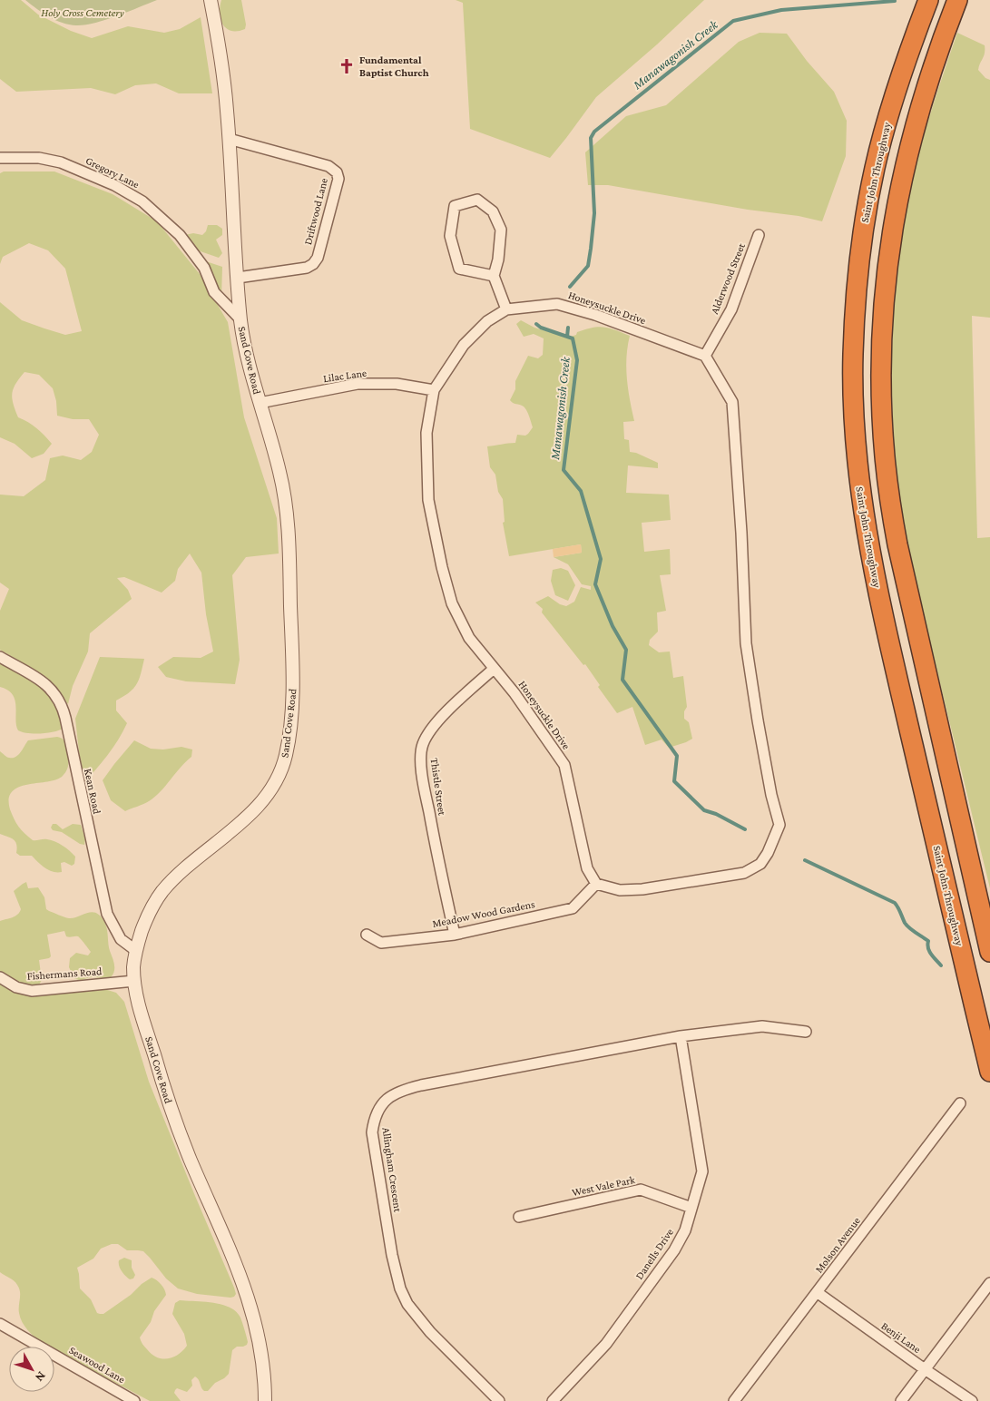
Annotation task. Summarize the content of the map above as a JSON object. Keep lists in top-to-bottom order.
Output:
{
  "streets": {
    "highway": ["Saint John Throughway"],
    "street": [
      "Gregory Lane",
      "Driftwood Lane",
      "Alderwood Street",
      "Honeysuckle Drive",
      "Sand Cove Road",
      "Lilac Lane",
      "Thistle Street",
      "Kean Road",
      "Meadow Wood Gardens",
      "Fishermans Road",
      "Allingham Crescent",
      "West Vale Park",
      "Molson Avenue",
      "Danells Drive",
      "Benji Lane",
      "Seawood Lane"
    ]
  },
  "crossings": [
    ["Gregory Lane", "Sand Cove Road"],
    ["Driftwood Lane", "Sand Cove Road"],
    ["Alderwood Street", "Honeysuckle Drive"],
    ["Honeysuckle Drive", "Lilac Lane"],
    ["Honeysuckle Drive", "Thistle Street"],
    ["Honeysuckle Drive", "Meadow Wood Gardens"],
    ["Sand Cove Road", "Lilac Lane"],
    ["Sand Cove Road", "Kean Road"],
    ["Sand Cove Road", "Fishermans Road"],
    ["Thistle Street", "Meadow Wood Gardens"],
    ["Allingham Crescent", "Danells Drive"],
    ["West Vale Park", "Danells Drive"],
    ["Molson Avenue", "Benji Lane"]
  ],
  "water": ["Manawagonish Creek"],
  "parks": ["Holy Cross Cemetery"],
  "places": {
    "church": ["Fundamental Baptist Church"]
  },
  "north": "bottom right"
}
